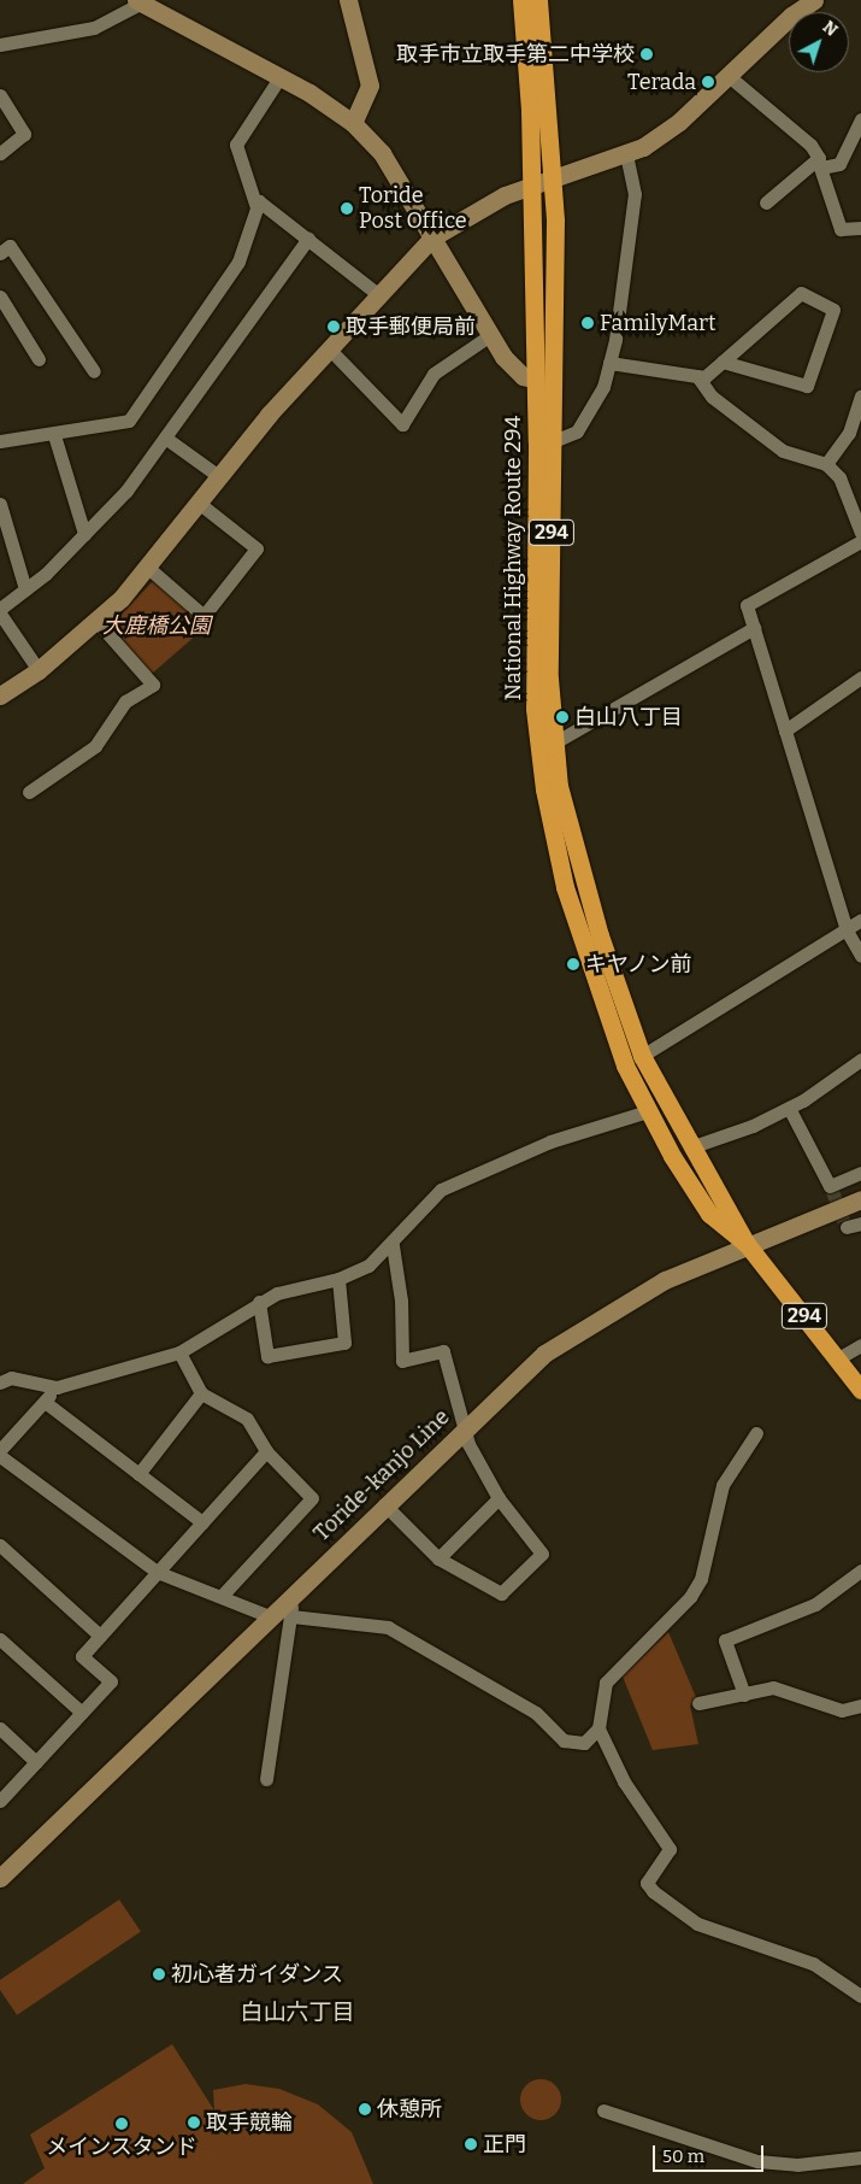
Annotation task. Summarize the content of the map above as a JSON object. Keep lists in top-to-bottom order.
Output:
{
  "streets": {
    "highway": ["294", "National Highway Route 294"],
    "street": ["Toride-kanjo Line"]
  },
  "crossings": [
    ["National Highway Route 294", "Toride-kanjo Line"]
  ],
  "districts": ["白山六丁目"],
  "parks": ["大鹿橋公園"],
  "places": [
    "取手市立取手第二中学校",
    "Terada",
    "Toride Post Office",
    "FamilyMart",
    "取手郵便局前",
    "白山八丁目",
    "キヤノン前",
    "初心者ガイダンス",
    "休憩所",
    "取手競輪",
    "メインスタンド",
    "正門"
  ],
  "scale_bar": "50 m",
  "north": "top right"
}
